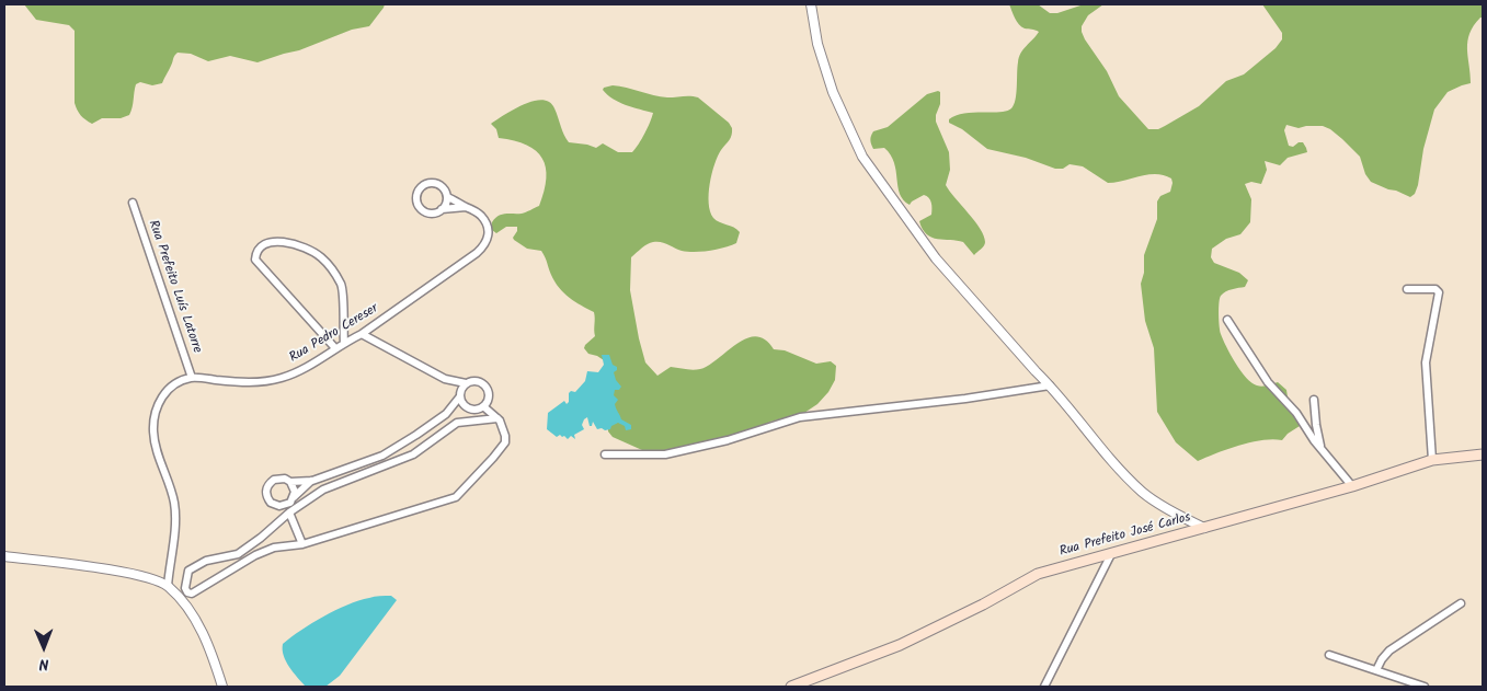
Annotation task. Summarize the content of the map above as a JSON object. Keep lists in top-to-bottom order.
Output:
{
  "streets": {
    "main road": ["Rua Prefeito José Carlos"],
    "street": ["Rua Prefeito Luís Latorre", "Rua Pedro Cereser"]
  },
  "crossings": [
    ["Rua Prefeito Luís Latorre", "Rua Pedro Cereser"]
  ],
  "north": "bottom"
}
